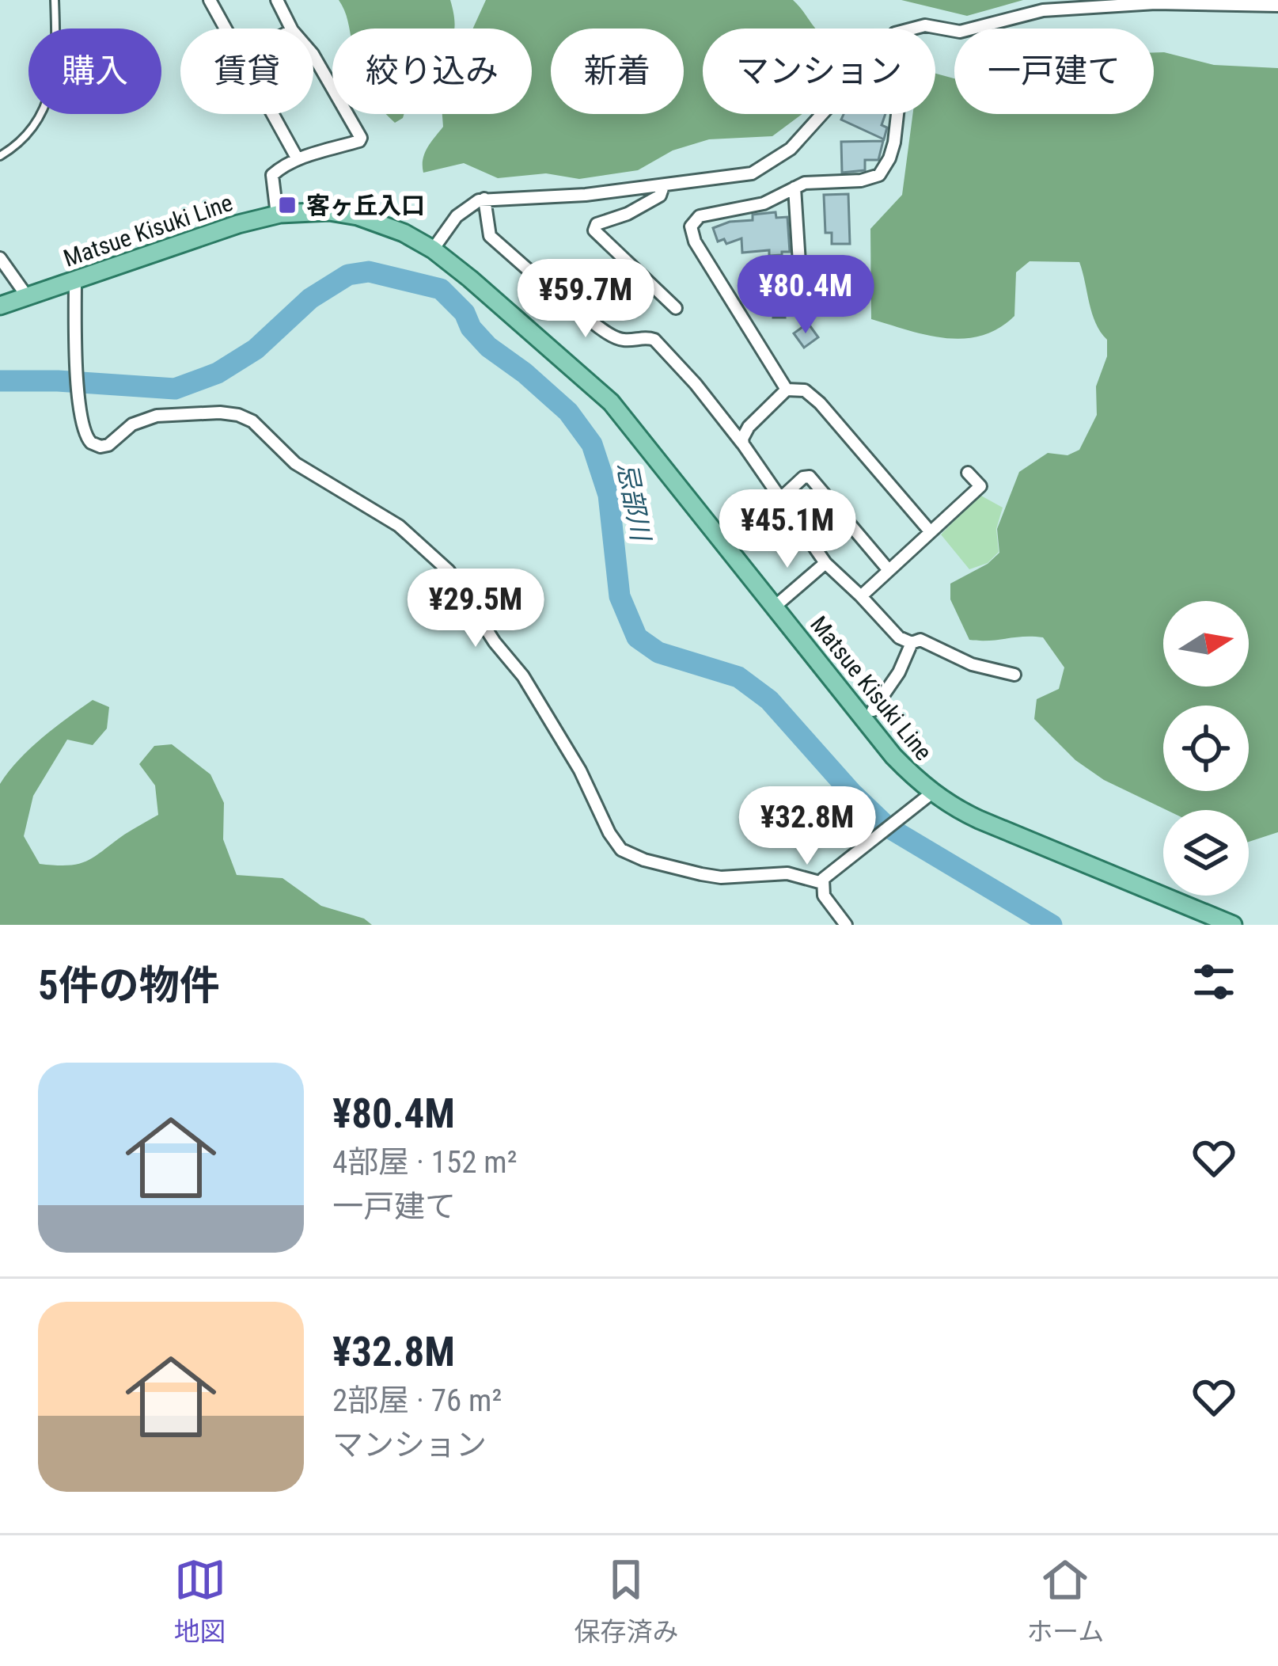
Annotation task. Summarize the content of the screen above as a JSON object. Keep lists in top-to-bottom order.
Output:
{
  "streets": {
    "main road": ["Matsue Kisuki Line"]
  },
  "water": ["忌部川"],
  "places": {
    "transit": ["客ヶ丘入口"]
  },
  "north": "right",
  "page": {
    "chip": [
      "購入",
      "賃貸",
      "絞り込み",
      "新着",
      "マンション",
      "一戸建て"
    ],
    "price": [
      "¥80.4M",
      "¥59.7M",
      "¥45.1M",
      "¥29.5M",
      "¥32.8M"
    ],
    "heading": "5件の物件",
    "list": [
      {
        "name": "¥80.4M",
        "note": "4部屋 · 152 m² · 一戸建て"
      },
      {
        "name": "¥32.8M",
        "note": "2部屋 · 76 m² · マンション"
      }
    ],
    "tabs": ["地図", "保存済み", "ホーム"]
  }
}
